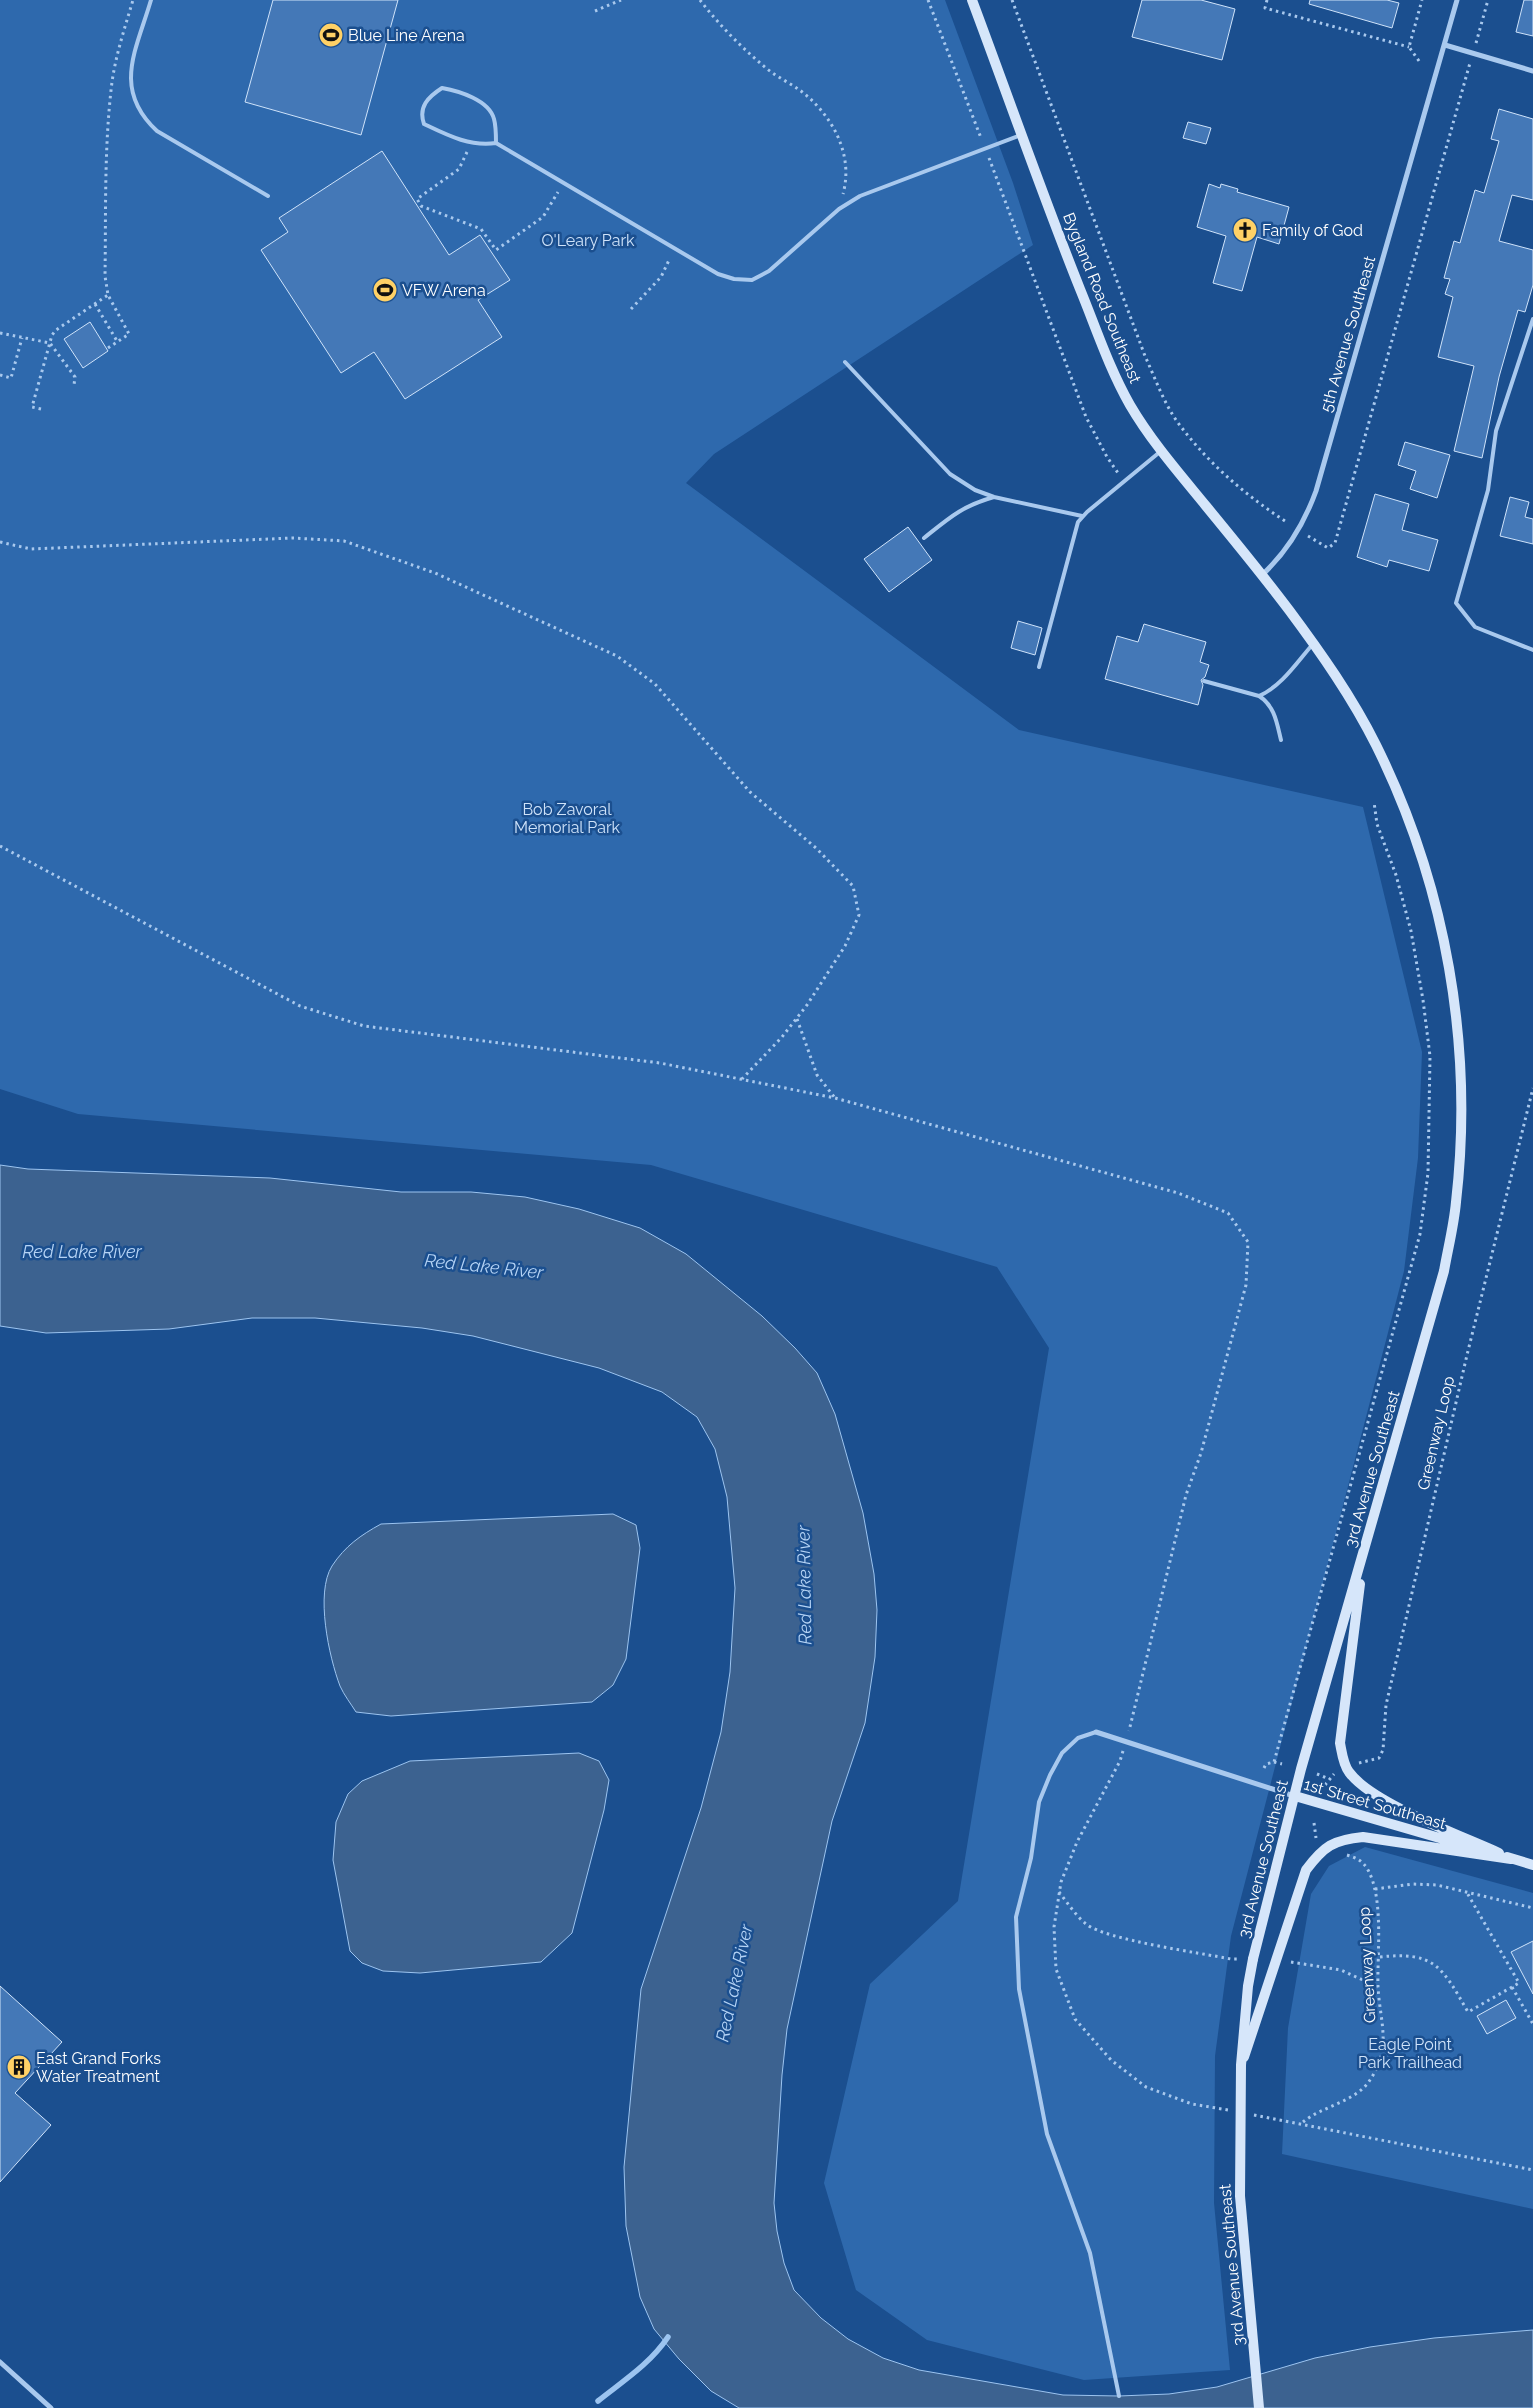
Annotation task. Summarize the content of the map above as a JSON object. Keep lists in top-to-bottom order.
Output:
{
  "streets": {
    "street": [
      "Bygland Road Southeast",
      "5th Avenue Southeast",
      "3rd Avenue Southeast",
      "1st Street Southeast"
    ],
    "path": ["Greenway Loop"]
  },
  "crossings": [
    ["Bygland Road Southeast", "5th Avenue Southeast"],
    ["Bygland Road Southeast", "3rd Avenue Southeast"],
    ["5th Avenue Southeast", "3rd Avenue Southeast"],
    ["3rd Avenue Southeast", "1st Street Southeast"]
  ],
  "water": ["Red Lake River"],
  "parks": ["O'Leary Park", "Bob Zavoral Memorial Park", "Eagle Point Park Trailhead"],
  "places": {
    "sports": ["Blue Line Arena", "VFW Arena"],
    "church": ["Family of God"],
    "building": ["East Grand Forks Water Treatment"]
  }
}
